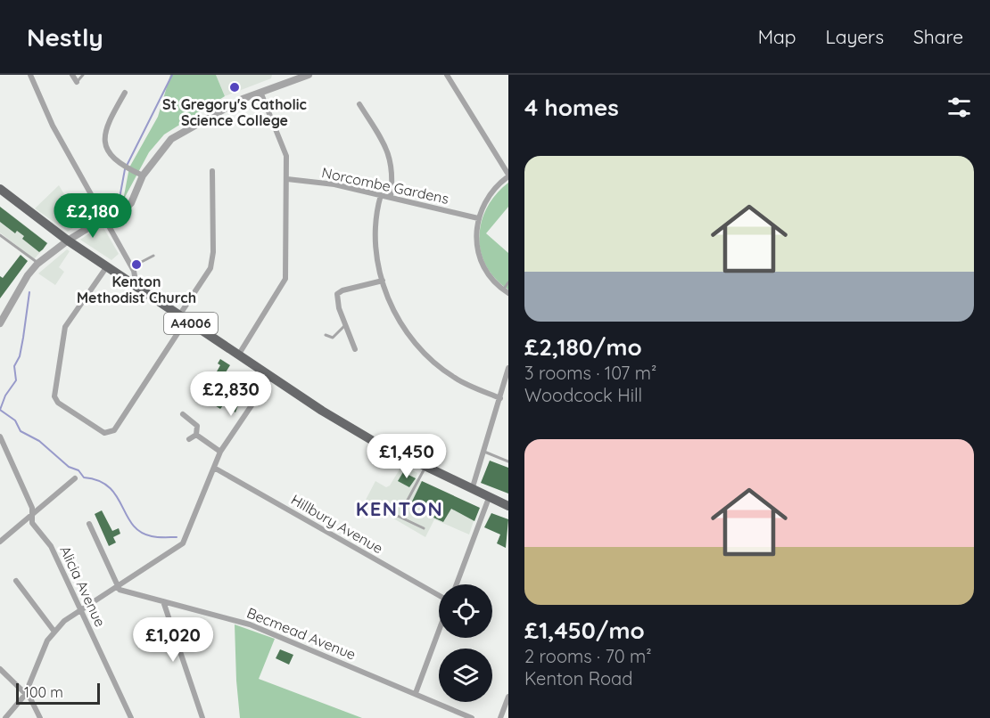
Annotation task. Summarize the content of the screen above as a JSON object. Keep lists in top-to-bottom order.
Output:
{
  "streets": {
    "main road": ["A4006"],
    "street": [
      "Norcombe Gardens",
      "Hillbury Avenue",
      "Alicia Avenue",
      "Becmead Avenue"
    ]
  },
  "districts": ["KENTON"],
  "places": ["St Gregory's Catholic Science College", "Kenton Methodist Church"],
  "scale_bar": "100 m",
  "page": {
    "header": "Nestly",
    "nav": ["Map", "Layers", "Share"],
    "heading": "4 homes",
    "list": [
      {
        "name": "£2,180/mo",
        "note": "3 rooms · 107 m² · Woodcock Hill"
      },
      {
        "name": "£1,450/mo",
        "note": "2 rooms · 70 m² · Kenton Road"
      }
    ],
    "price": [
      "£2,180",
      "£2,830",
      "£1,450",
      "£1,020"
    ],
    "scale": "100 m"
  }
}
